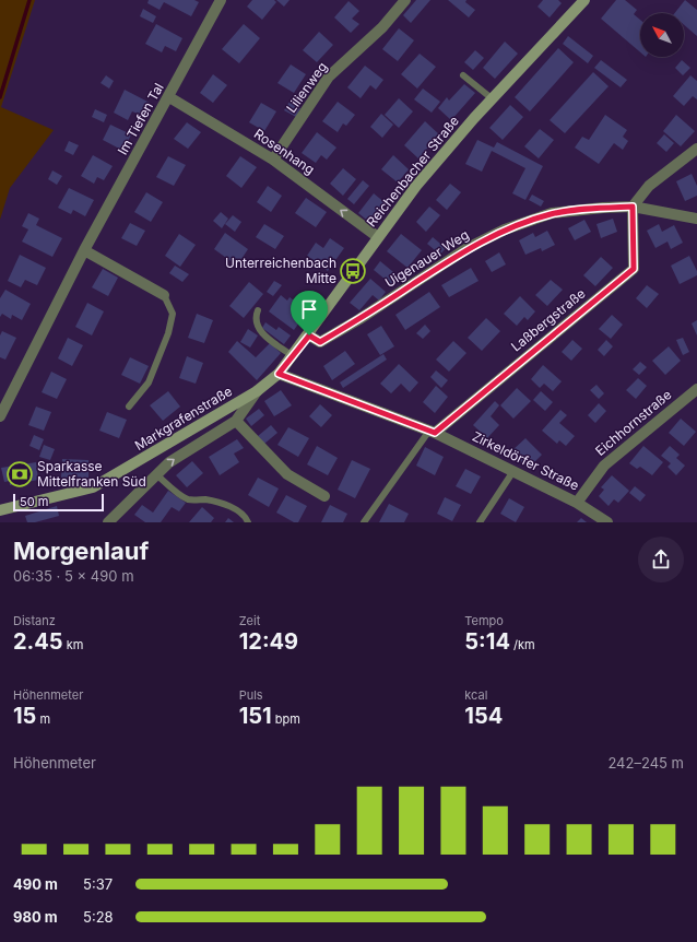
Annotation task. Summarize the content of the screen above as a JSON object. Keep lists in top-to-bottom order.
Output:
{
  "streets": {
    "main road": ["Reichenbacher Straße", "Markgrafenstraße"],
    "street": [
      "Lilienweg",
      "Im Tiefen Tal",
      "Rosenhang",
      "Uigenauer Weg",
      "Laßbergstraße",
      "Eichhornstraße",
      "Zirkeldörfer Straße"
    ]
  },
  "crossings": [
    ["Lilienweg", "Rosenhang"],
    ["Im Tiefen Tal", "Rosenhang"],
    ["Rosenhang", "Reichenbacher Straße"],
    ["Reichenbacher Straße", "Uigenauer Weg"],
    ["Reichenbacher Straße", "Markgrafenstraße"],
    ["Reichenbacher Straße", "Zirkeldörfer Straße"],
    ["Uigenauer Weg", "Laßbergstraße"],
    ["Laßbergstraße", "Zirkeldörfer Straße"],
    ["Markgrafenstraße", "Zirkeldörfer Straße"],
    ["Eichhornstraße", "Zirkeldörfer Straße"]
  ],
  "one_way": ["Rosenhang"],
  "places": {
    "bus stop": ["Unterreichenbach Mitte"],
    "bank": ["Sparkasse Mittelfranken Süd"]
  },
  "scale_bar": "50 m",
  "north": "top left",
  "page": {
    "scale": "50 m",
    "heading": ["Morgenlauf", "06:35 · 5 × 490 m"],
    "stats": [
      ["Distanz", "2.45 km"],
      ["Zeit", "12:49"],
      ["Tempo", "5:14 /km"],
      ["Höhenmeter", "15 m"],
      ["Puls", "151 bpm"],
      ["kcal", "154"]
    ],
    "chart": ["Höhenmeter", "242–245 m"],
    "list": [
      {
        "name": "490 m",
        "note": "5:37"
      },
      {
        "name": "980 m",
        "note": "5:28"
      }
    ]
  }
}
